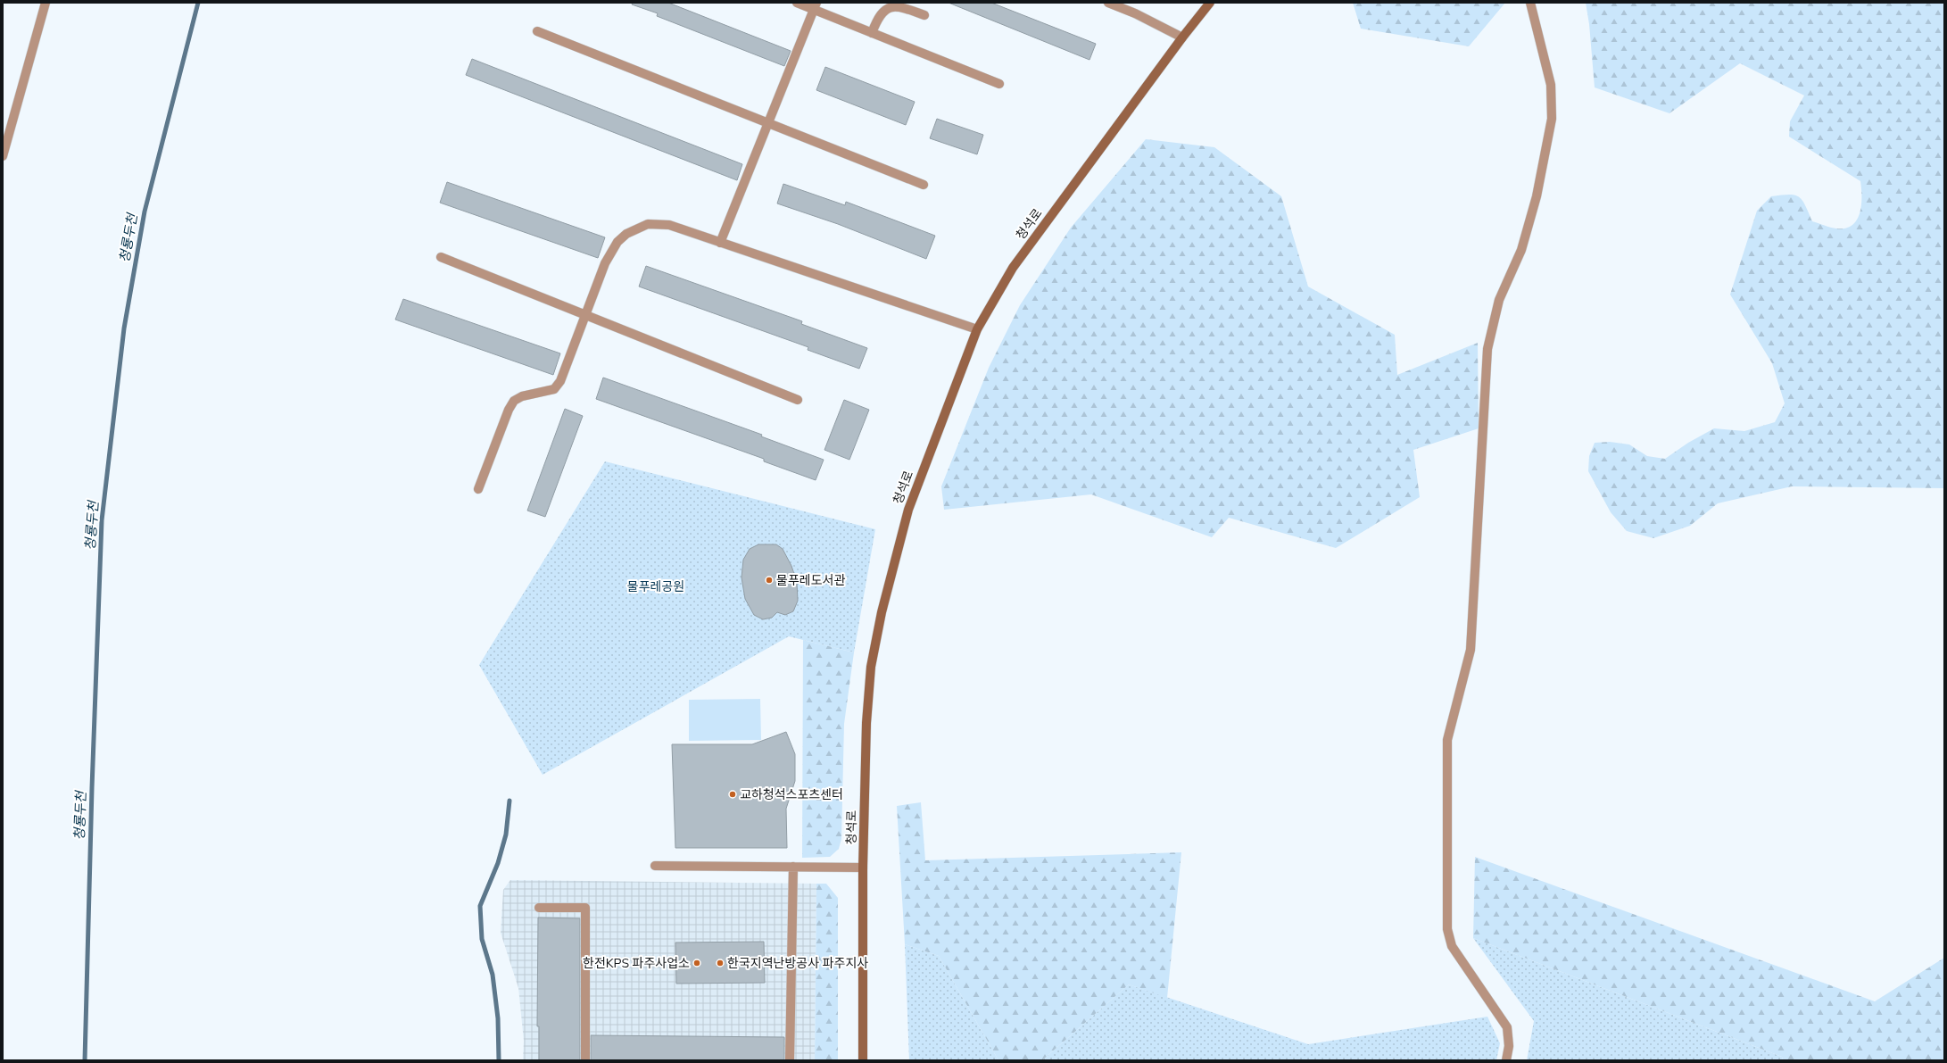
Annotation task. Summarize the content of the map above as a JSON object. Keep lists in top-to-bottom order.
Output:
{
  "streets": {
    "main road": ["청석로"]
  },
  "water": ["청룡두천"],
  "parks": ["물푸레공원"],
  "places": [
    "물푸레도서관",
    "교하청석스포츠센터",
    "한전KPS 파주사업소",
    "한국지역난방공사 파주지사"
  ]
}
